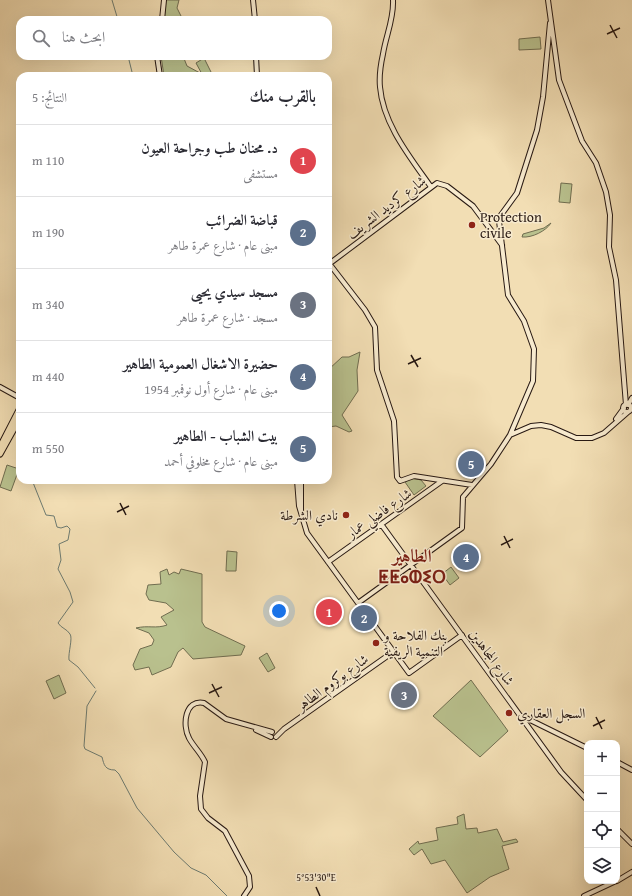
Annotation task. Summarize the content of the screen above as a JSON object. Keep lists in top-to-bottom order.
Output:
{
  "streets": {
    "main road": [
      "شارع كرديد الشريف",
      "شارع فاضلي عمار",
      "شارع المجاهدين",
      "شارع بوكروم الطاهر"
    ]
  },
  "crossings": [
    ["شارع فاضلي عمار", "شارع المجاهدين"]
  ],
  "districts": ["الطاهير ⵟⵟⴰⵀⵉⵔ"],
  "places": [
    "Protection civile",
    "نادي الشرطة",
    "بنك الفلاحة و التنمية الريفية",
    "السجل العقاري"
  ],
  "page": {
    "search": "ابحث هنا",
    "heading": ["بالقرب منك", "النتائج: 5"],
    "list": [
      {
        "mark": "1",
        "name": "د. محنان طب وجراحة العيون",
        "note": "مستشفى",
        "value": "110 m"
      },
      {
        "mark": "2",
        "name": "قباضة الضرائب",
        "note": "مبنى عام · شارع عمرة طاهر",
        "value": "190 m"
      },
      {
        "mark": "3",
        "name": "مسجد سيدي يحيى",
        "note": "مسجد · شارع عمرة طاهر",
        "value": "340 m"
      },
      {
        "mark": "4",
        "name": "حضيرة الاشغال العمومية الطاهير",
        "note": "مبنى عام · شارع أول نوفمبر 1954",
        "value": "440 m"
      },
      {
        "mark": "5",
        "name": "بيت الشباب - الطاهير",
        "note": "مبنى عام · شارع مخلوفي أحمد",
        "value": "550 m"
      }
    ],
    "pins": [
      "5",
      "4",
      "1",
      "2",
      "3"
    ],
    "map_buttons": ["+", "−"]
  },
  "coordinates": ["5°53'30\"E"]
}
